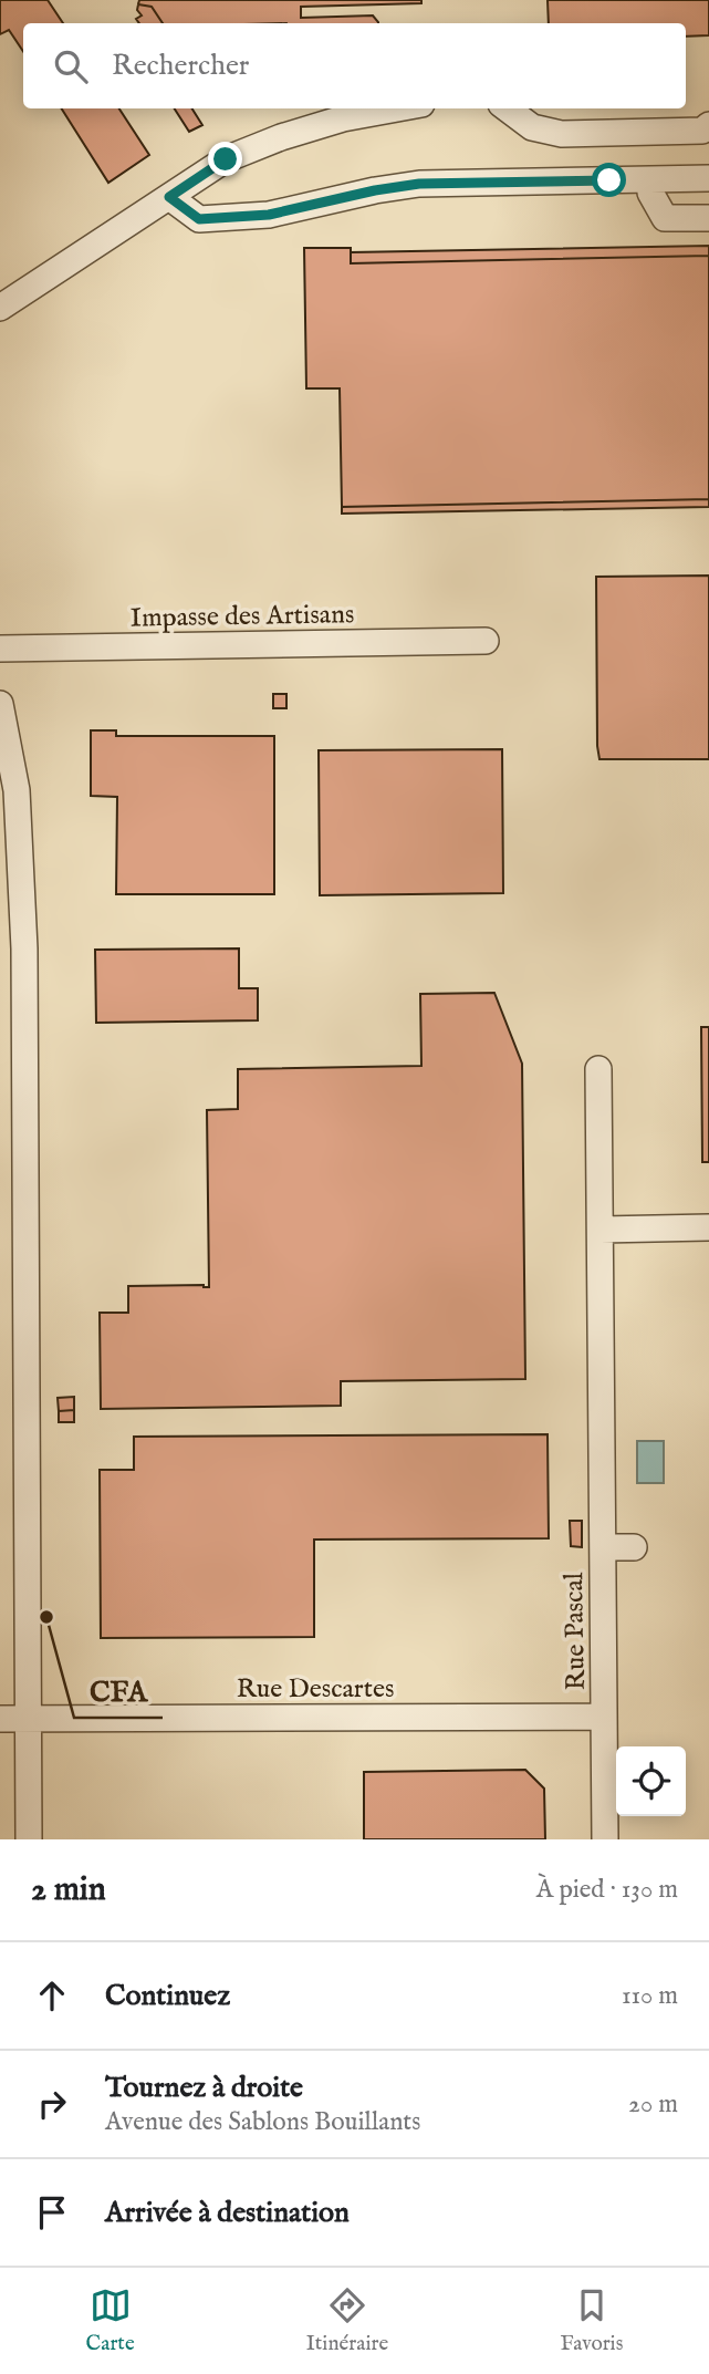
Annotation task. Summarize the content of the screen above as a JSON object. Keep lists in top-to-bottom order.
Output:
{
  "streets": {
    "street": ["Impasse des Artisans", "Rue Pascal", "Rue Descartes"]
  },
  "crossings": [
    ["Rue Pascal", "Rue Descartes"]
  ],
  "places": ["CFA"],
  "page": {
    "search": "Rechercher",
    "heading": ["2 min", "À pied · 130 m"],
    "list": [
      ["Continuez", "110 m"],
      ["Tournez à droite", "Avenue des Sablons Bouillants", "20 m"],
      "Arrivée à destination"
    ],
    "nav": ["Carte", "Itinéraire", "Favoris"]
  }
}
